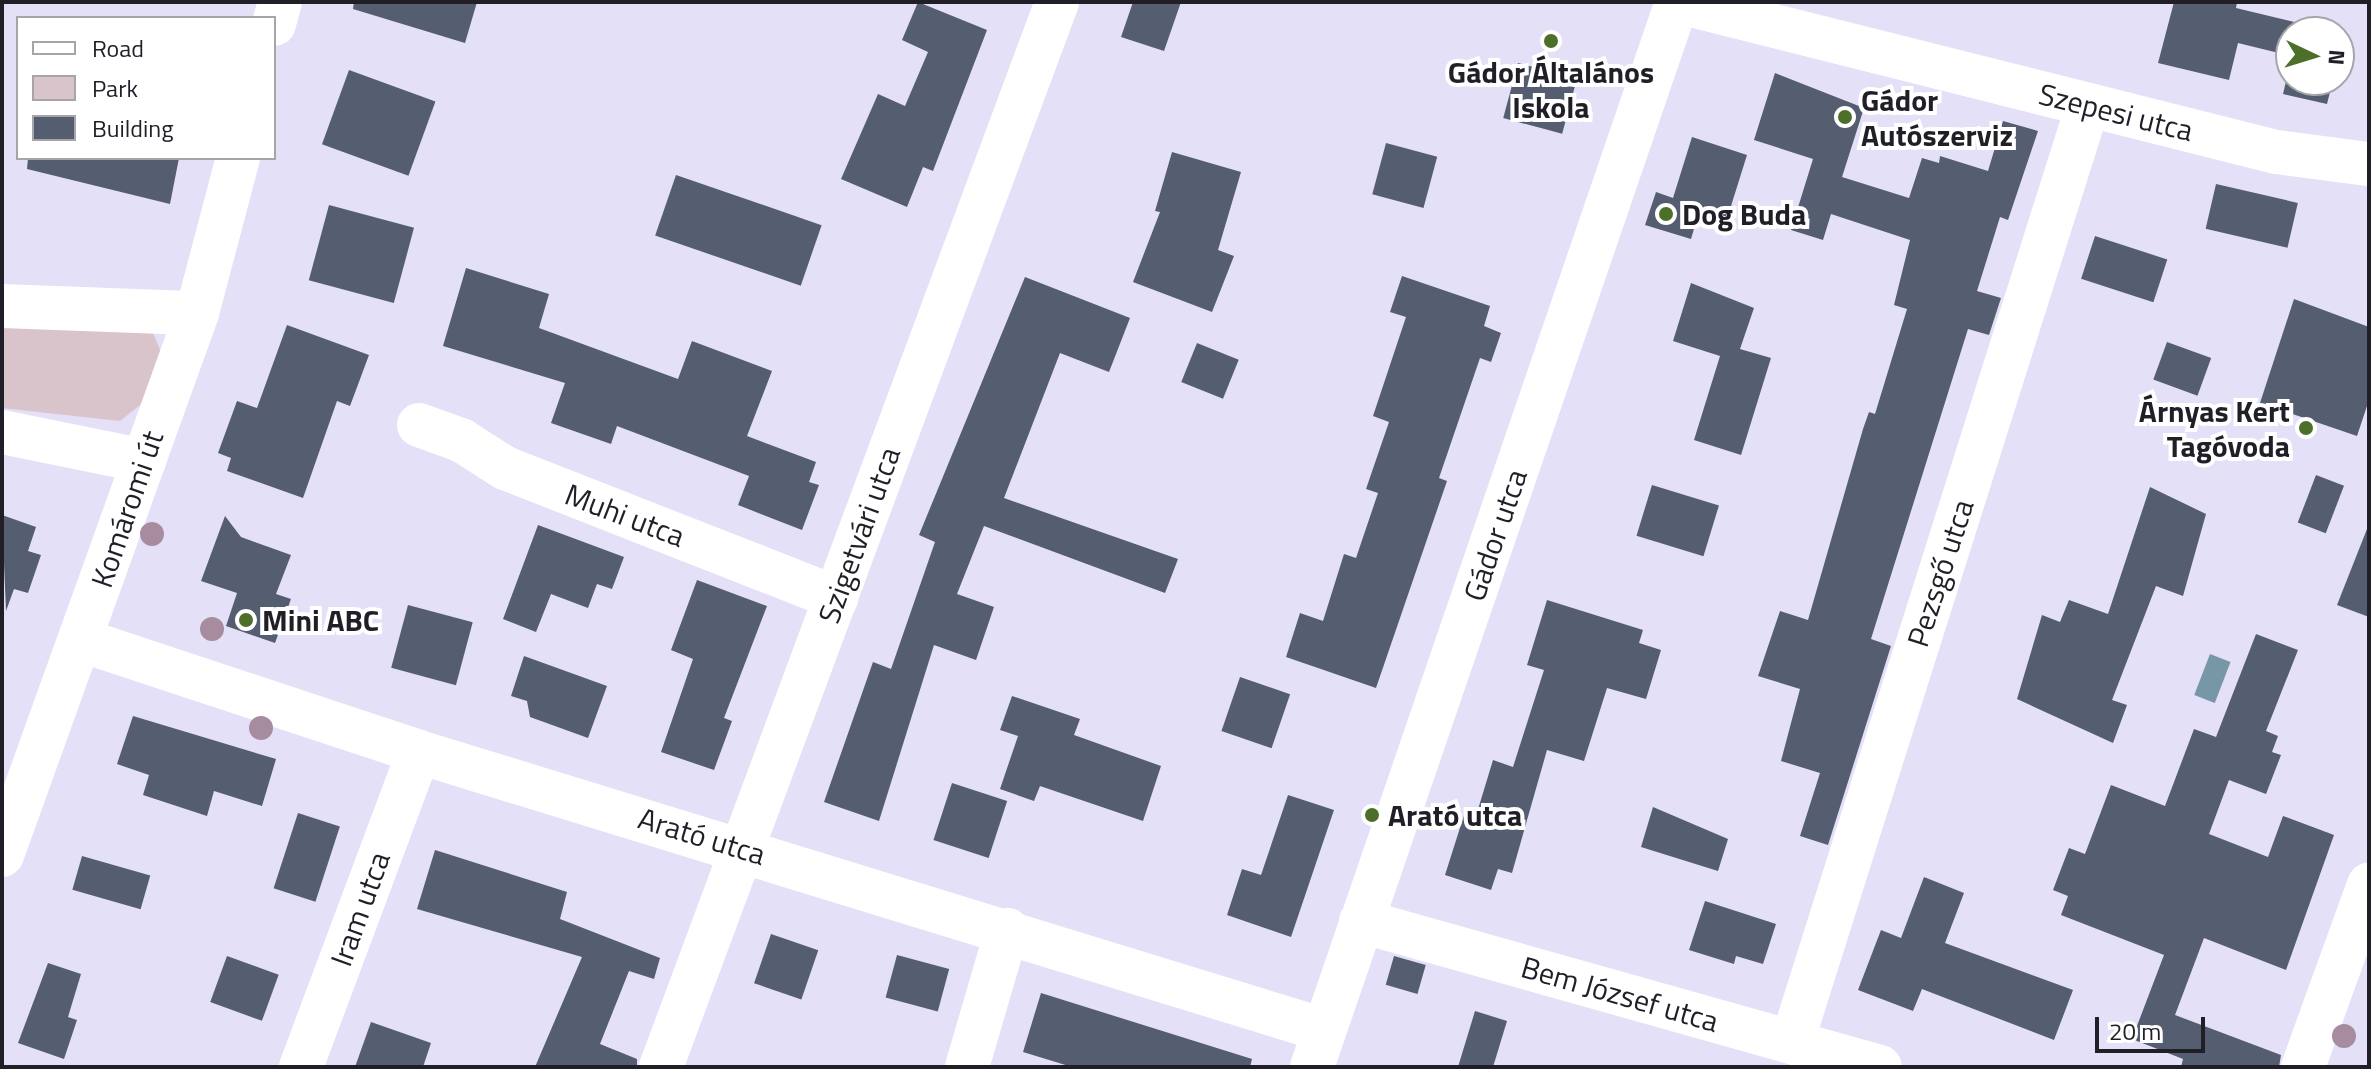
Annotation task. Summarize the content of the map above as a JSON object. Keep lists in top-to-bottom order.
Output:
{
  "streets": {
    "street": [
      "Szepesi utca",
      "Komáromi út",
      "Muhi utca",
      "Szigetvári utca",
      "Gádor utca",
      "Pezsgő utca",
      "Arató utca",
      "Iram utca",
      "Bem József utca"
    ]
  },
  "crossings": [
    ["Szepesi utca", "Gádor utca"],
    ["Szepesi utca", "Pezsgő utca"],
    ["Komáromi út", "Arató utca"],
    ["Muhi utca", "Szigetvári utca"],
    ["Szigetvári utca", "Arató utca"],
    ["Gádor utca", "Arató utca"],
    ["Gádor utca", "Bem József utca"],
    ["Pezsgő utca", "Bem József utca"],
    ["Arató utca", "Iram utca"]
  ],
  "places": [
    "Gádor Általános Iskola",
    "Gádor Autószerviz",
    "Dog Buda",
    "Árnyas Kert Tagóvoda",
    "Mini ABC",
    "Arató utca"
  ],
  "legend": ["Road", "Park", "Building"],
  "scale_bar": "20 m",
  "north": "right"
}
